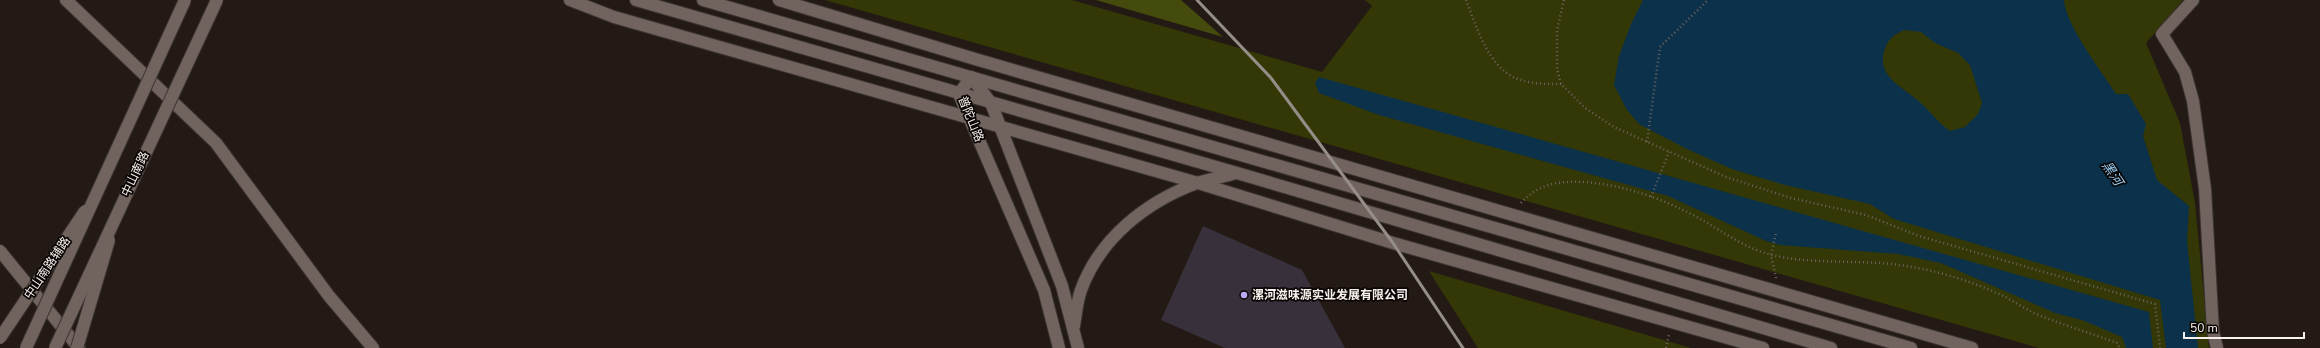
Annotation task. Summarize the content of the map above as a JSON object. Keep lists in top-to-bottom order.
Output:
{
  "streets": {
    "main road": ["普陀山路", "中山南路", "中山南路辅路"]
  },
  "water": ["黑河"],
  "places": ["漯河滋味源实业发展有限公司"],
  "scale_bar": "50 m"
}
